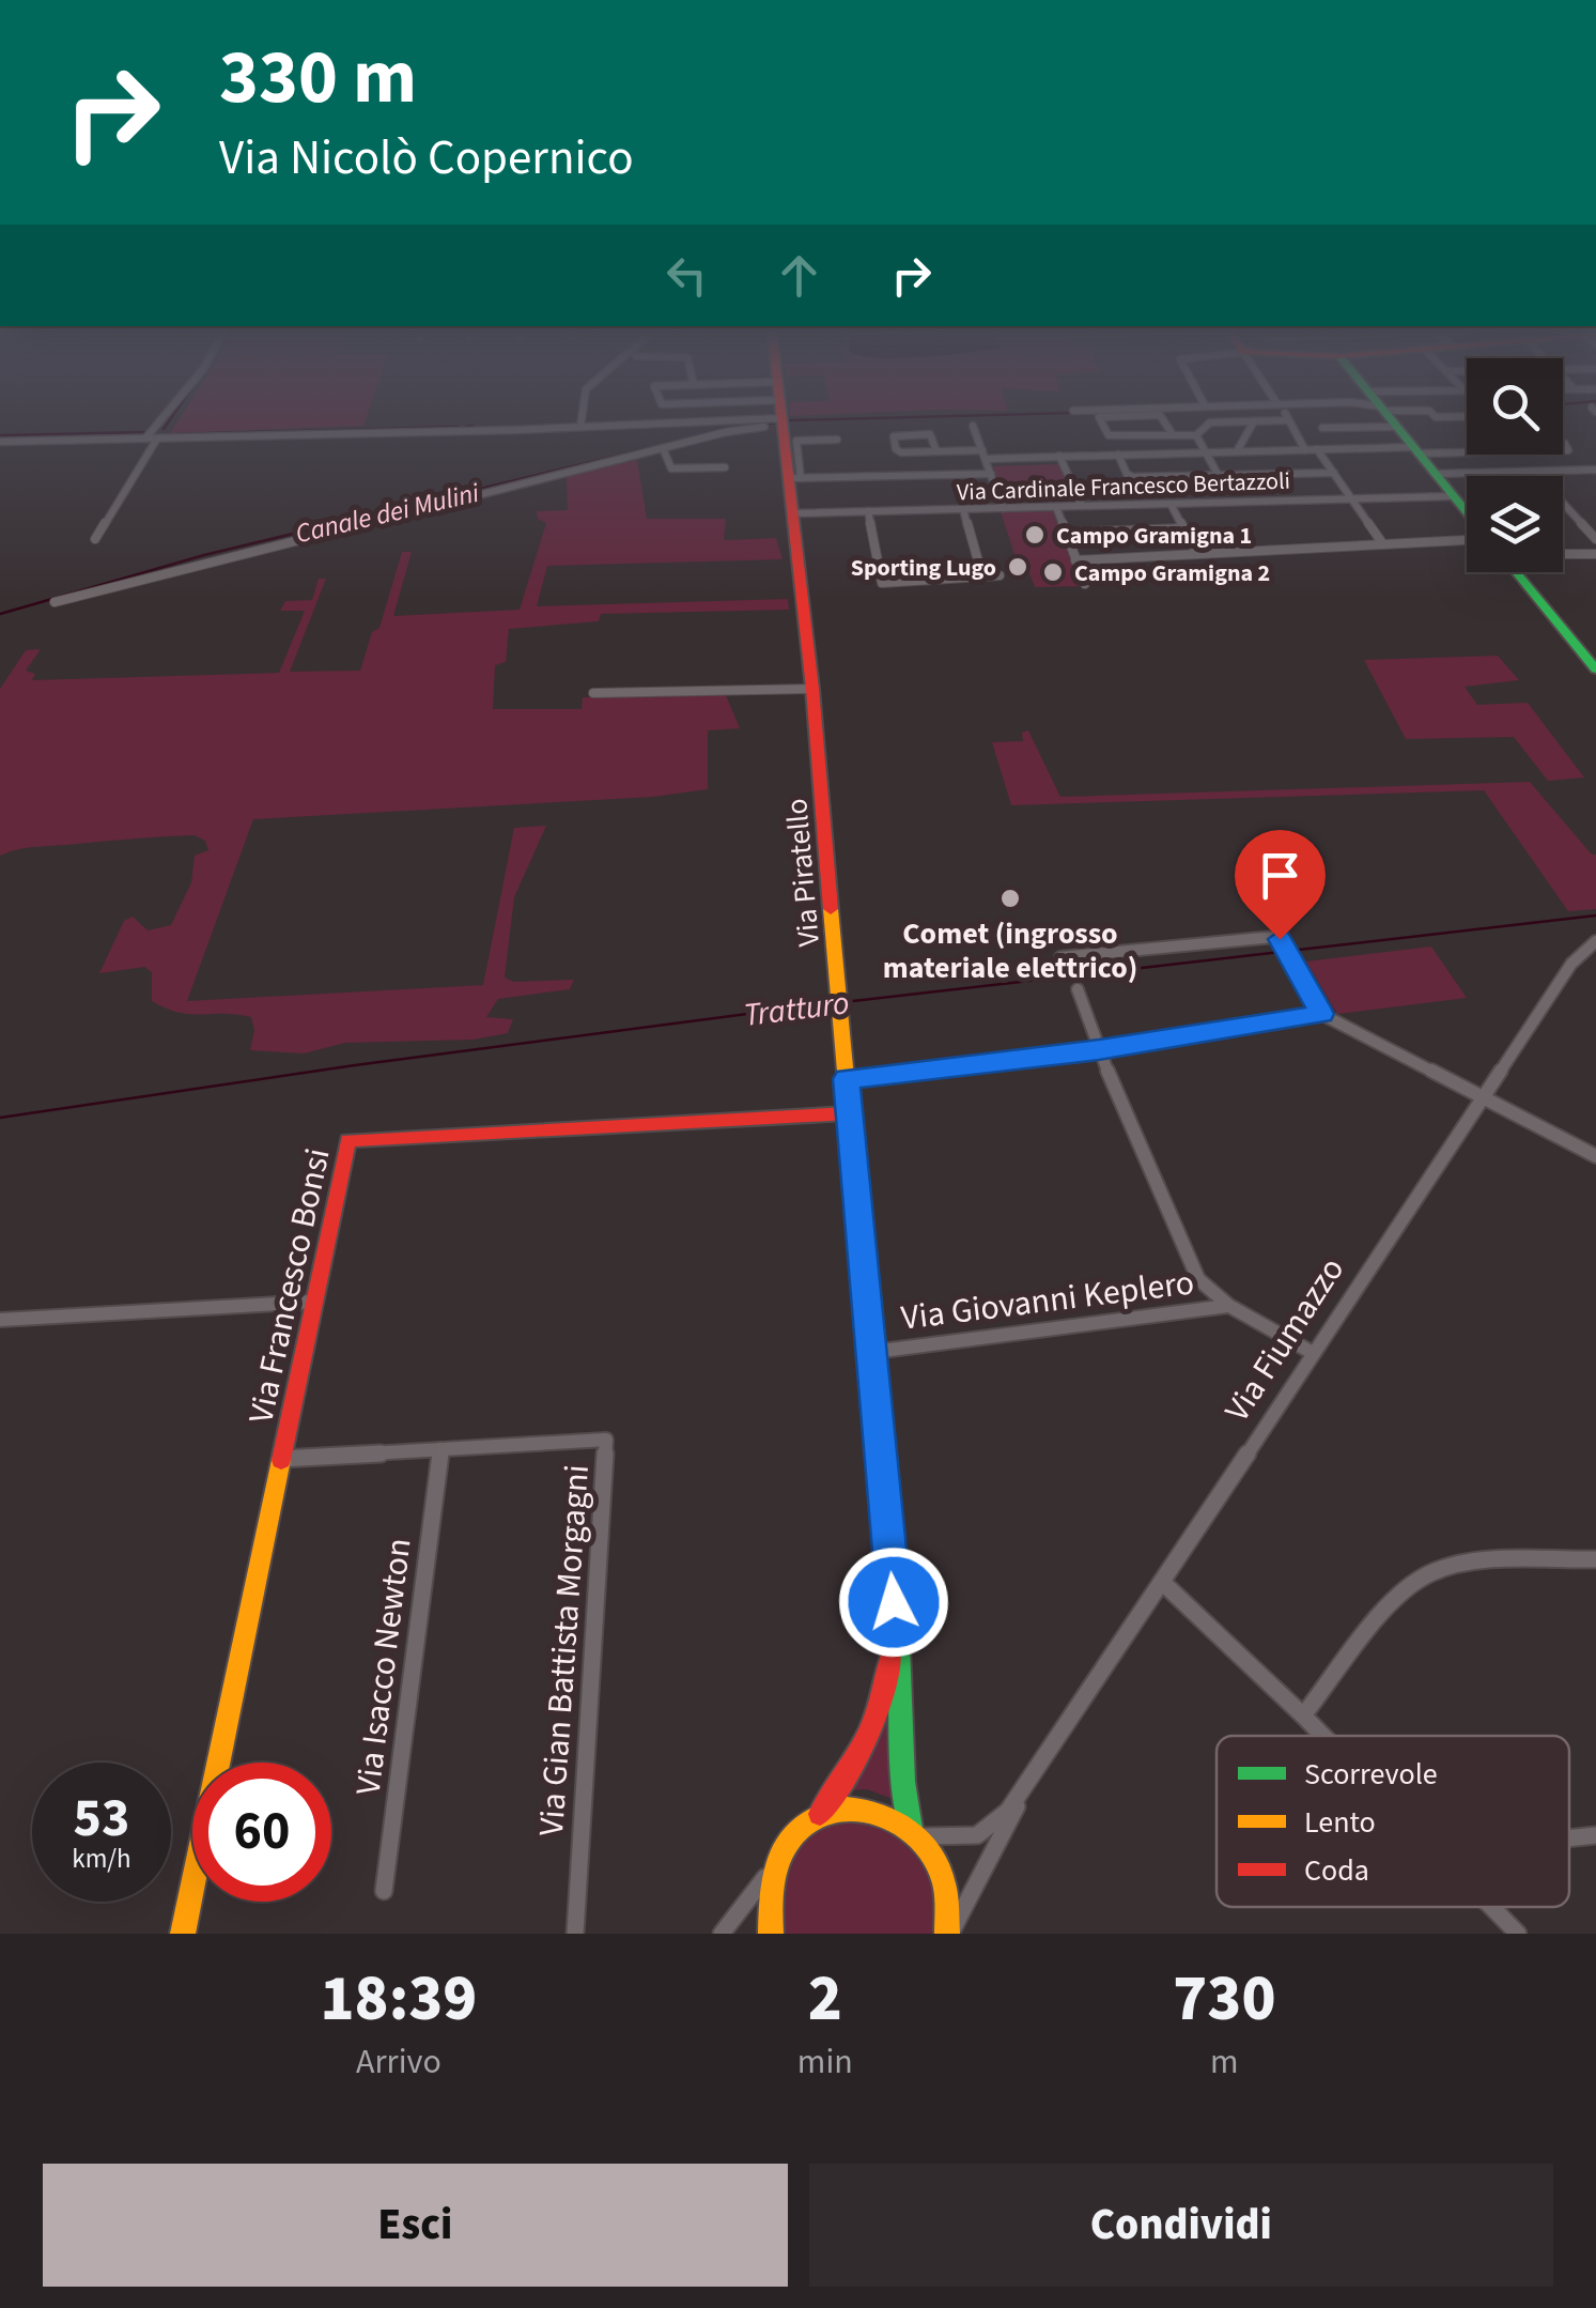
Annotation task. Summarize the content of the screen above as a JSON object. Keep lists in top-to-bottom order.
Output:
{
  "streets": {
    "main road": ["Via Piratello", "Via Francesco Bonsi"],
    "street": [
      "Via Cardinale Francesco Bertazzoli",
      "Via Giovanni Keplero",
      "Via Fiumazzo",
      "Via Gian Battista Morgagni",
      "Via Isacco Newton"
    ]
  },
  "crossings": [
    ["Via Cardinale Francesco Bertazzoli", "Via Piratello"],
    ["Via Piratello", "Via Francesco Bonsi"],
    ["Via Piratello", "Via Giovanni Keplero"],
    ["Via Piratello", "Via Fiumazzo"],
    ["Via Francesco Bonsi", "Via Gian Battista Morgagni"],
    ["Via Gian Battista Morgagni", "Via Isacco Newton"]
  ],
  "water": ["Canale dei Mulini", "Tratturo"],
  "places": [
    "Campo Gramigna 1",
    "Sporting Lugo",
    "Campo Gramigna 2",
    "Comet (ingrosso materiale elettrico)"
  ],
  "legend": ["Scorrevole", "Lento", "Coda"],
  "page": {
    "turn": ["330 m", "Via Nicolò Copernico"],
    "speed": "53 km/h",
    "limit": "60",
    "eta": [
      "18:39",
      "Arrivo",
      "2",
      "min",
      "730",
      "m"
    ],
    "buttons": ["Esci", "Condividi"]
  }
}
